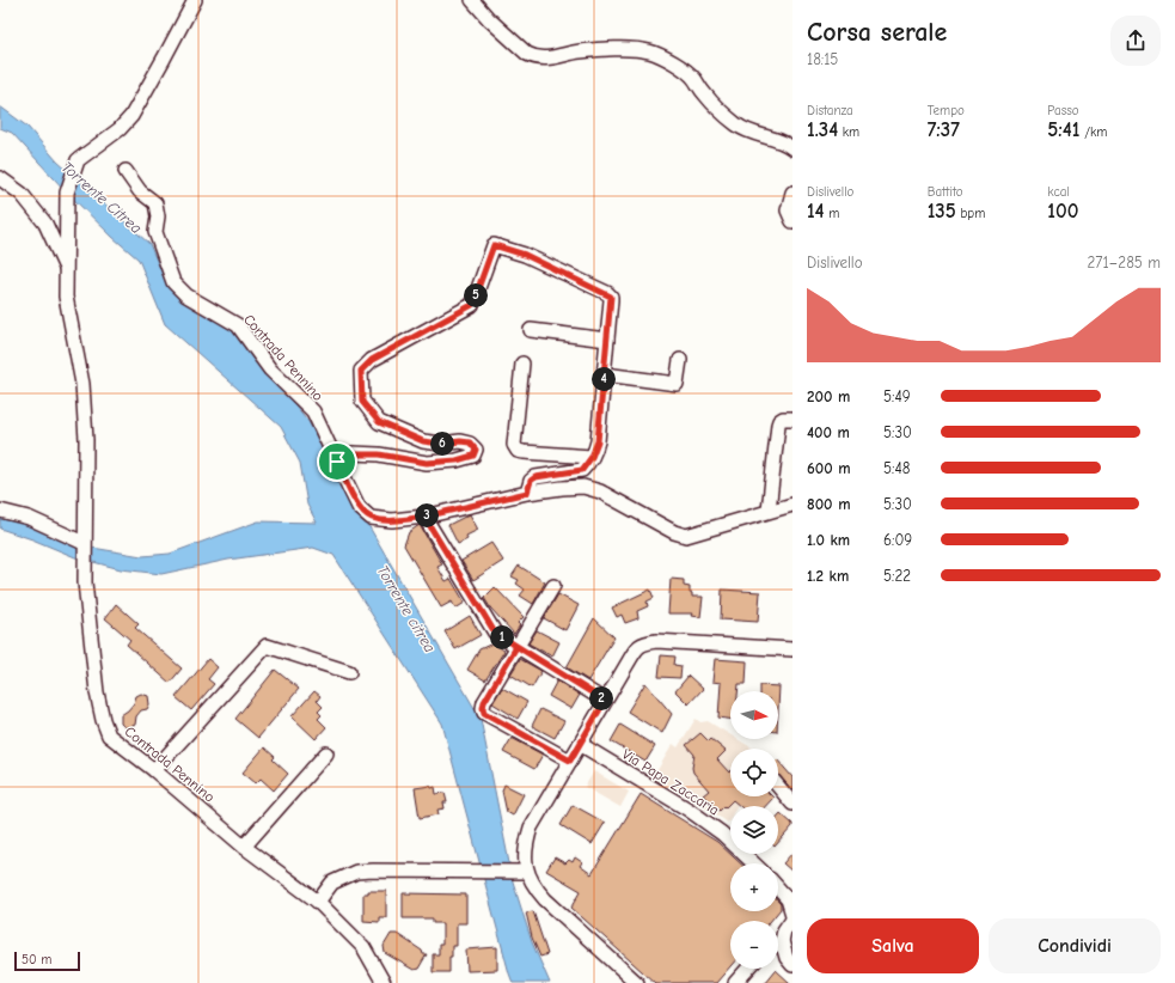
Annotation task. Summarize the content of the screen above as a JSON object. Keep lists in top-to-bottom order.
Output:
{
  "streets": {
    "street": ["Contrada Pennino", "Via Papa Zaccaria"]
  },
  "water": ["Torrente Citrea", "Torrente citrea"],
  "scale_bar": "50 m",
  "north": "right",
  "page": {
    "heading": ["Corsa serale", "18:15"],
    "stats": [
      ["Distanza", "1.34 km"],
      ["Tempo", "7:37"],
      ["Passo", "5:41 /km"],
      ["Dislivello", "14 m"],
      ["Battito", "135 bpm"],
      ["kcal", "100"]
    ],
    "chart": ["Dislivello", "271–285 m"],
    "pins": [
      "5",
      "4",
      "6",
      "3",
      "1",
      "2"
    ],
    "list": [
      {
        "name": "200 m",
        "note": "5:49"
      },
      {
        "name": "400 m",
        "note": "5:30"
      },
      {
        "name": "600 m",
        "note": "5:48"
      },
      {
        "name": "800 m",
        "note": "5:30"
      },
      {
        "name": "1.0 km",
        "note": "6:09"
      },
      {
        "name": "1.2 km",
        "note": "5:22"
      }
    ],
    "map_buttons": ["+", "−"],
    "buttons": ["Salva", "Condividi"],
    "scale": "50 m"
  }
}
